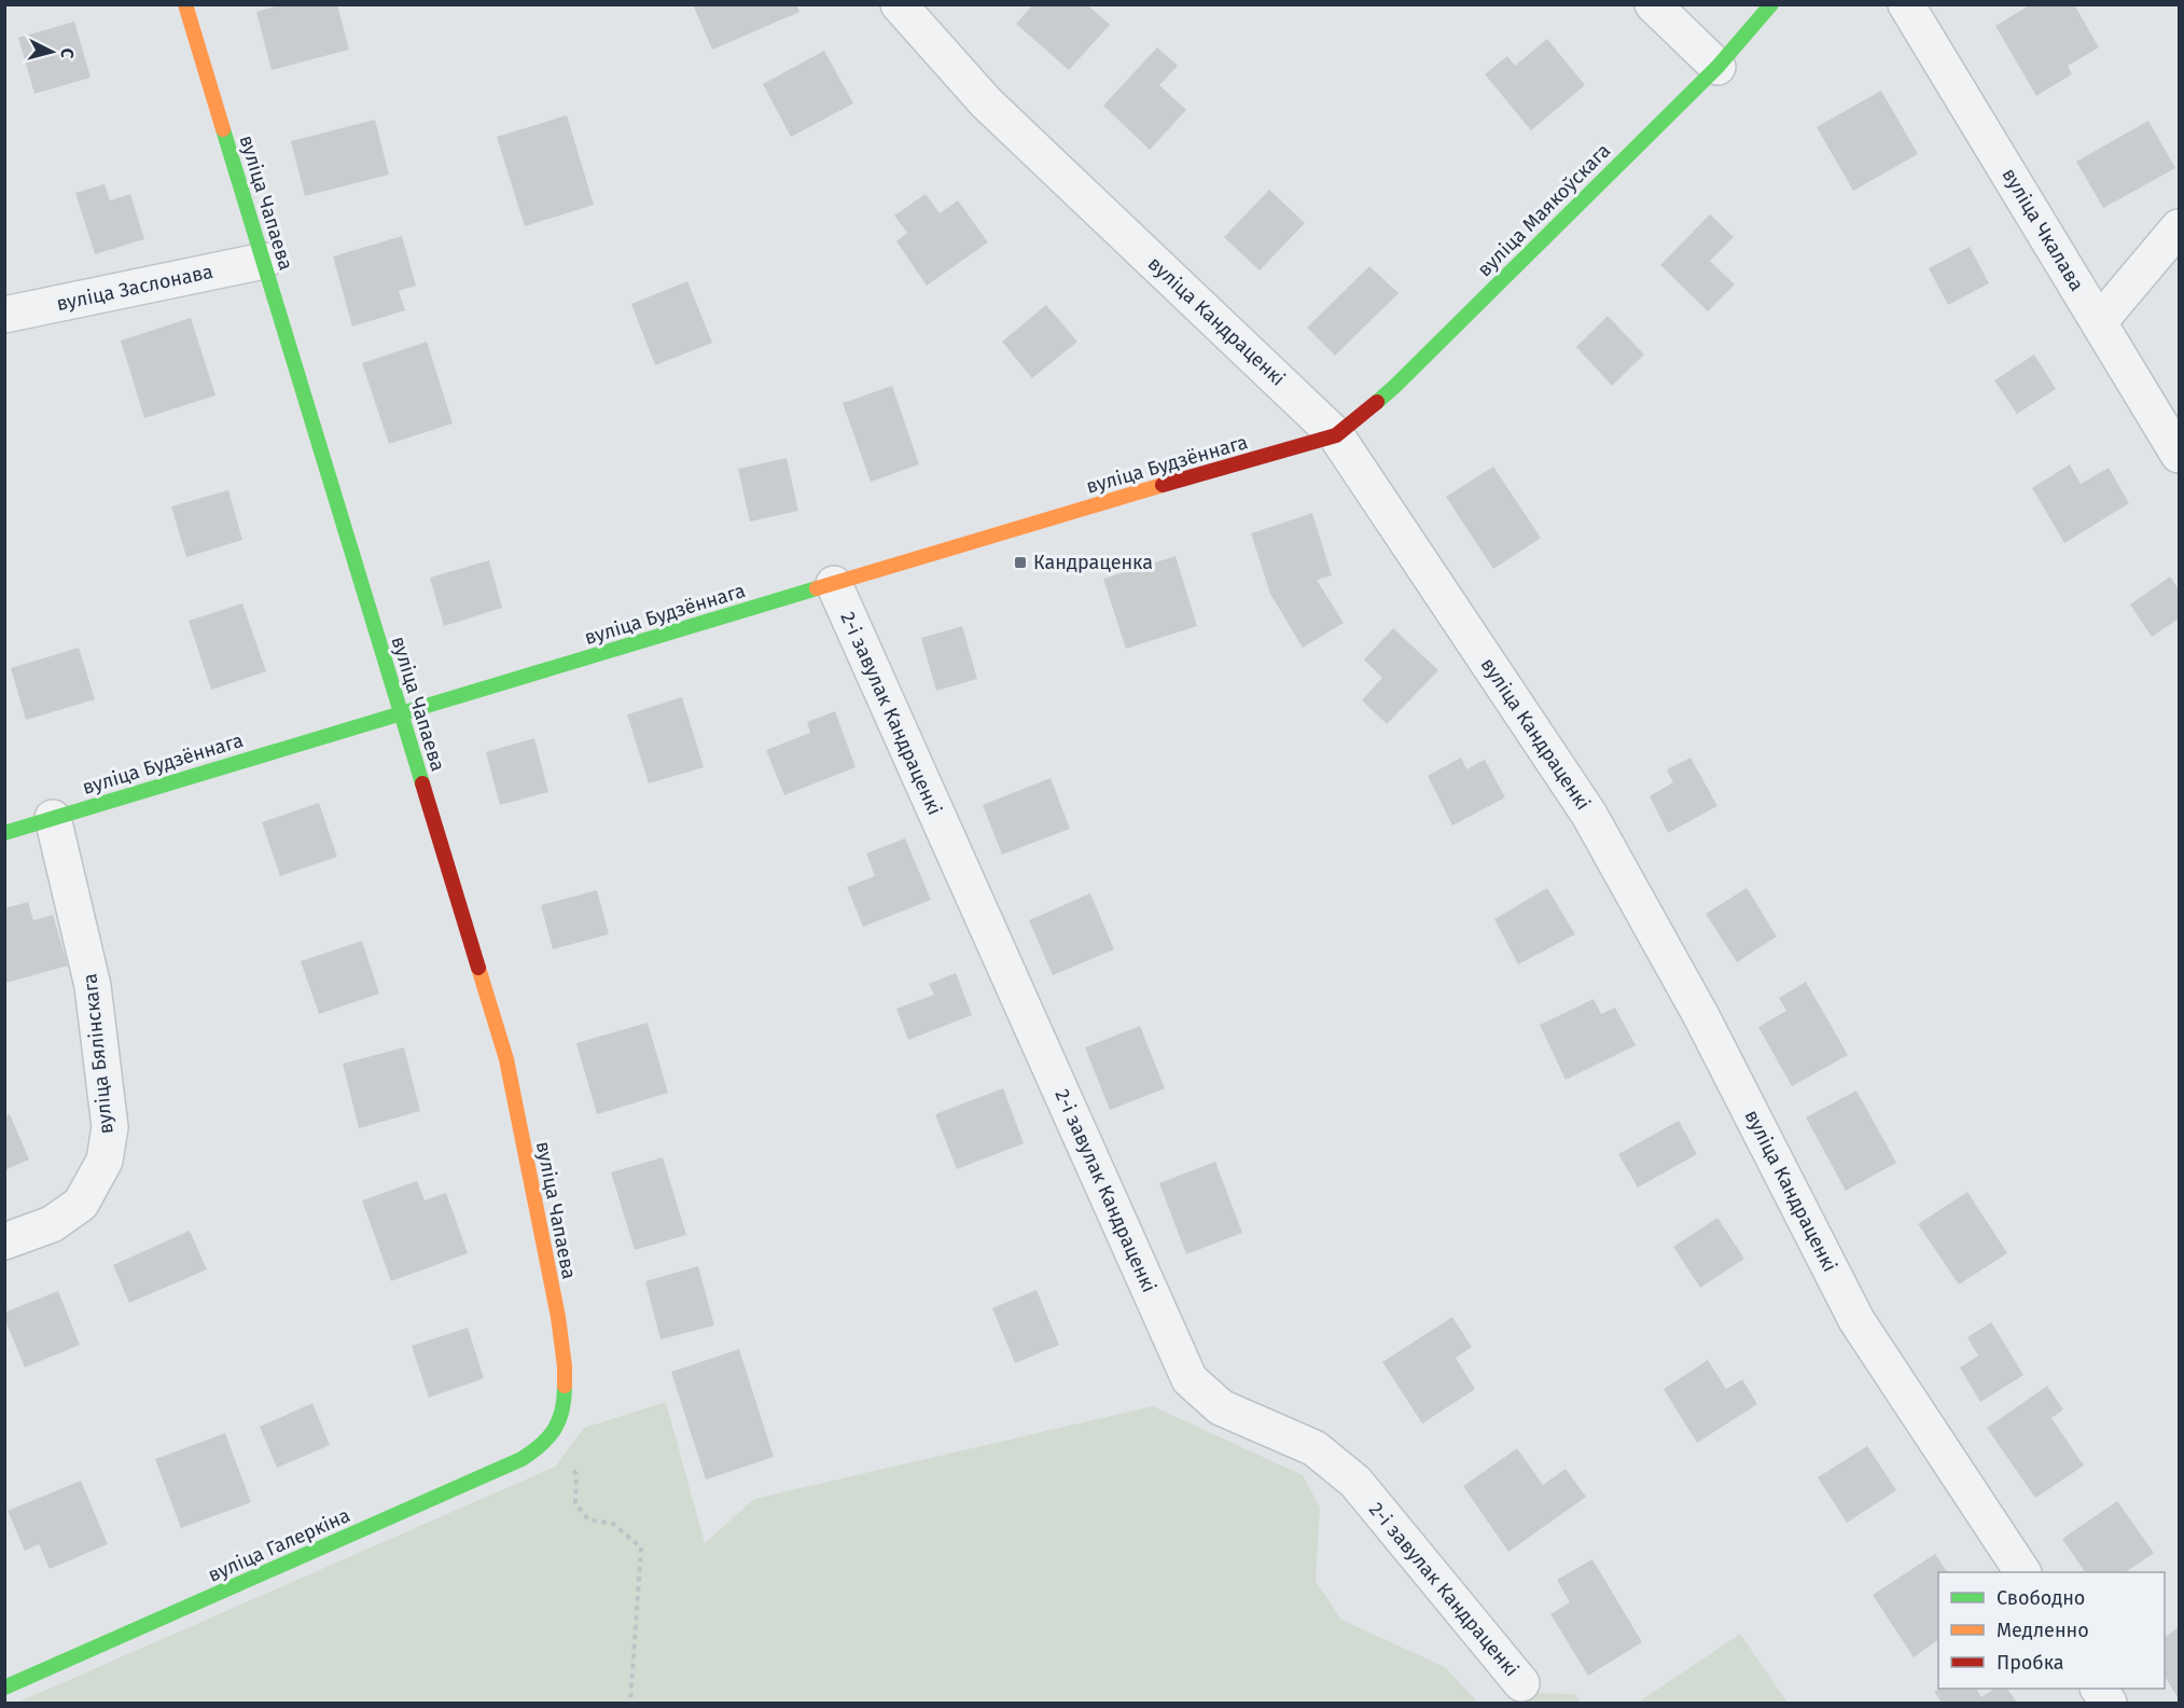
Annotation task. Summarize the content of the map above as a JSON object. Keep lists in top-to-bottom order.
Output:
{
  "streets": {
    "street": [
      "вуліца Чапаева",
      "вуліца Маякоўскага",
      "вуліца Чкалава",
      "вуліца Заслонава",
      "вуліца Кандраценкі",
      "вуліца Будзённага",
      "2-і завулак Кандраценкі",
      "вуліца Бялінскага",
      "вуліца Галеркіна"
    ]
  },
  "crossings": [
    ["вуліца Чапаева", "вуліца Заслонава"],
    ["вуліца Чапаева", "вуліца Будзённага"],
    ["вуліца Чапаева", "вуліца Галеркіна"],
    ["вуліца Маякоўскага", "вуліца Кандраценкі"],
    ["вуліца Маякоўскага", "вуліца Будзённага"],
    ["вуліца Кандраценкі", "вуліца Будзённага"],
    ["вуліца Будзённага", "2-і завулак Кандраценкі"],
    ["вуліца Будзённага", "вуліца Бялінскага"]
  ],
  "places": {
    "transit": ["Кандраценка"]
  },
  "legend": ["Свободно", "Медленно", "Пробка"],
  "north": "right"
}
